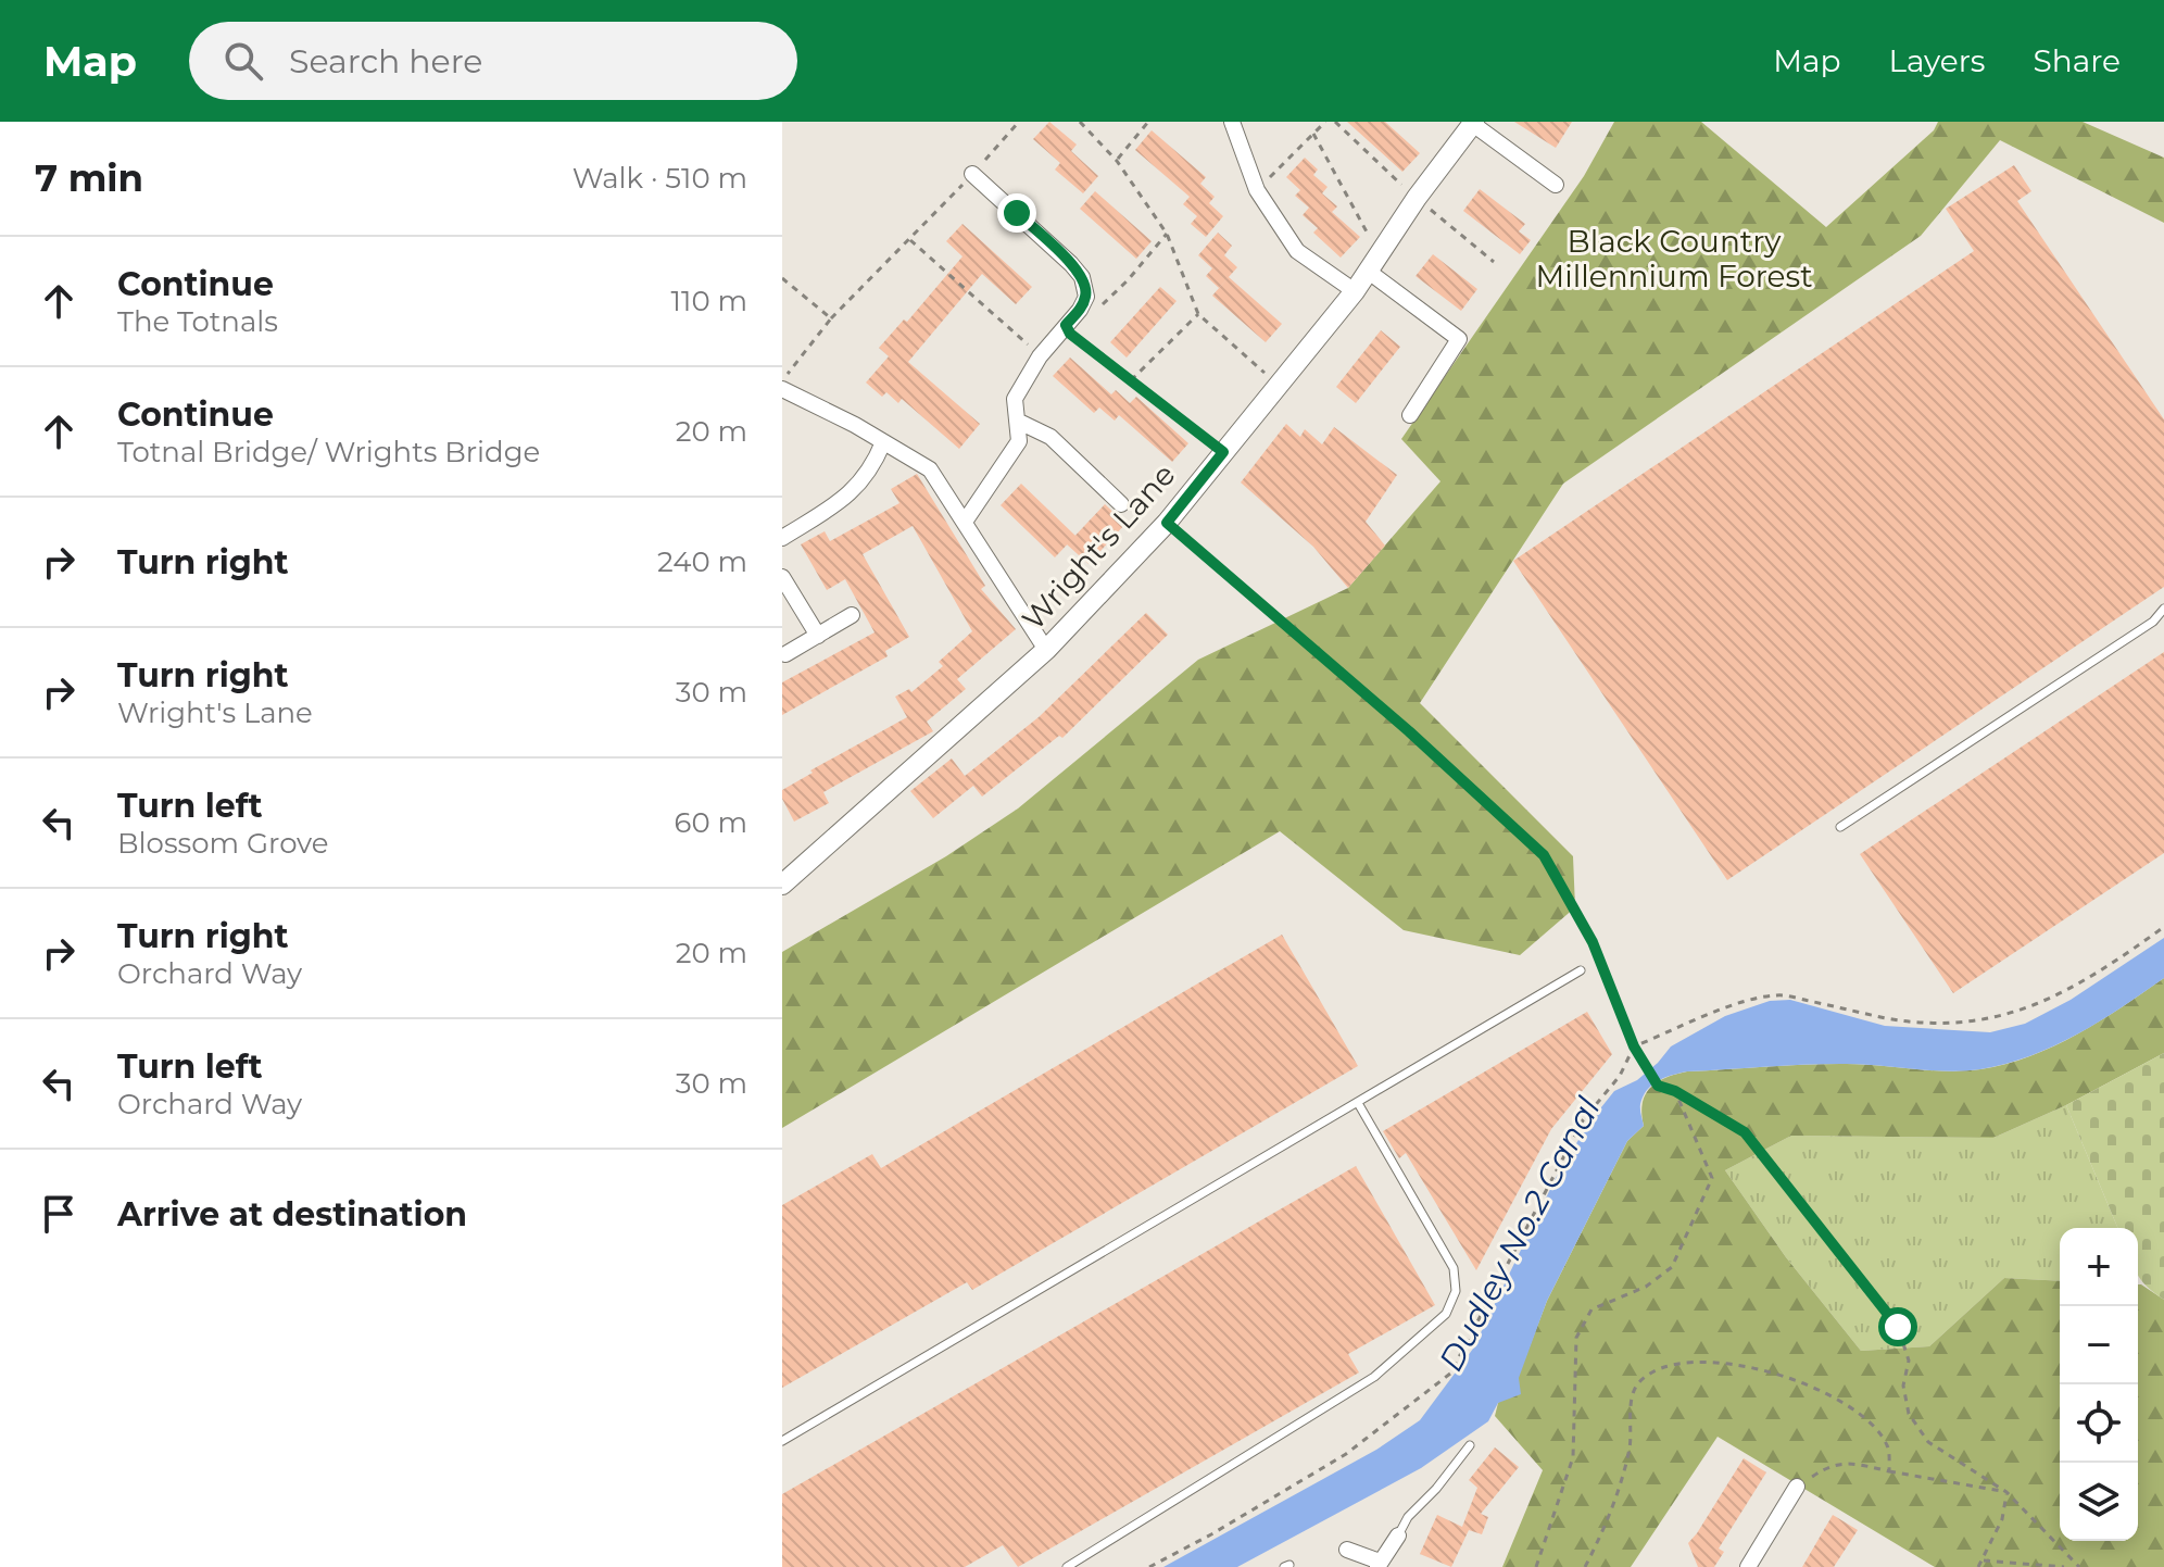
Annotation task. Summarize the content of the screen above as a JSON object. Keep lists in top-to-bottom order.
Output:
{
  "streets": {
    "street": ["Wright's Lane"]
  },
  "water": ["Dudley No.2 Canal"],
  "parks": ["Black Country Millennium Forest"],
  "page": {
    "header": "Map",
    "search": "Search here",
    "nav": ["Map", "Layers", "Share"],
    "heading": ["7 min", "Walk · 510 m"],
    "list": [
      ["Continue", "The Totnals", "110 m"],
      ["Continue", "Totnal Bridge/ Wrights Bridge", "20 m"],
      ["Turn right", "240 m"],
      ["Turn right", "Wright's Lane", "30 m"],
      ["Turn left", "Blossom Grove", "60 m"],
      ["Turn right", "Orchard Way", "20 m"],
      ["Turn left", "Orchard Way", "30 m"],
      "Arrive at destination"
    ],
    "map_buttons": ["+", "−"]
  }
}
